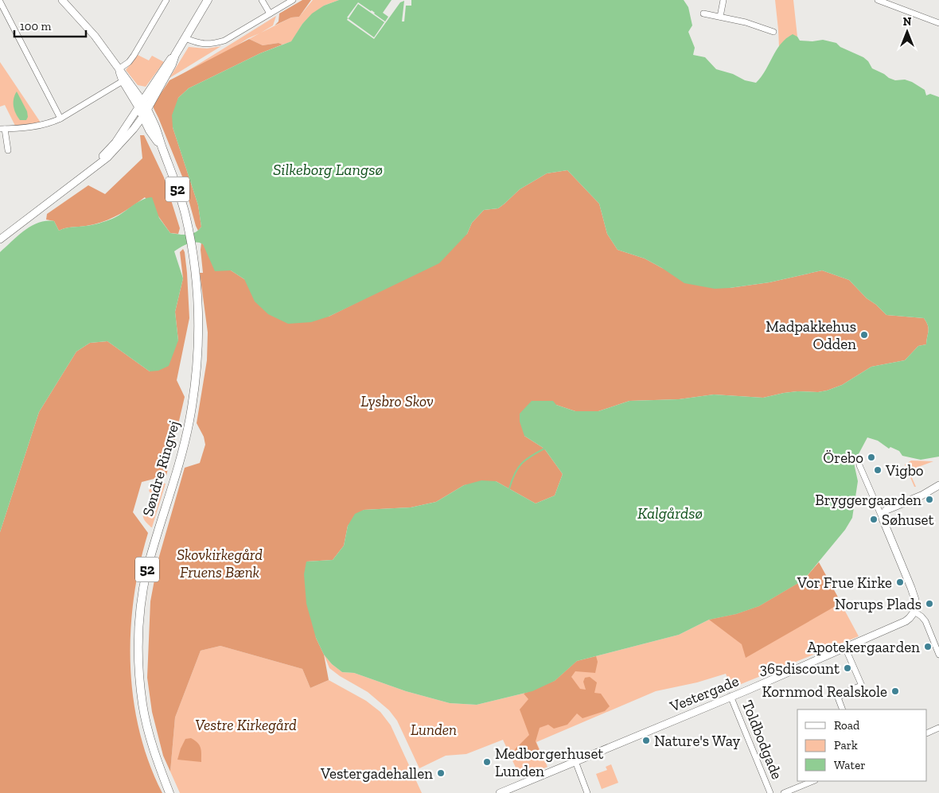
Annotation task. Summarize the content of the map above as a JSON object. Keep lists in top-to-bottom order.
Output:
{
  "streets": {
    "main road": ["52", "Søndre Ringvej"],
    "street": ["Vestergade", "Toldbodgade"]
  },
  "crossings": [
    ["Vestergade", "Toldbodgade"]
  ],
  "water": ["Silkeborg Langsø", "Kalgårdsø"],
  "parks": [
    "Lysbro Skov",
    "Skovkirkegård Fruens Bænk",
    "Vestre Kirkegård",
    "Lunden"
  ],
  "places": [
    "Madpakkehus Odden",
    "Örebo",
    "Vigbo",
    "Bryggergaarden",
    "Søhuset",
    "Vor Frue Kirke",
    "Norups Plads",
    "Apotekergaarden",
    "365discount",
    "Kornmod Realskole",
    "Nature's Way",
    "Medborgerhuset Lunden",
    "Vestergadehallen"
  ],
  "legend": ["Road", "Park", "Water"],
  "scale_bar": "100 m",
  "north": "top"
}
